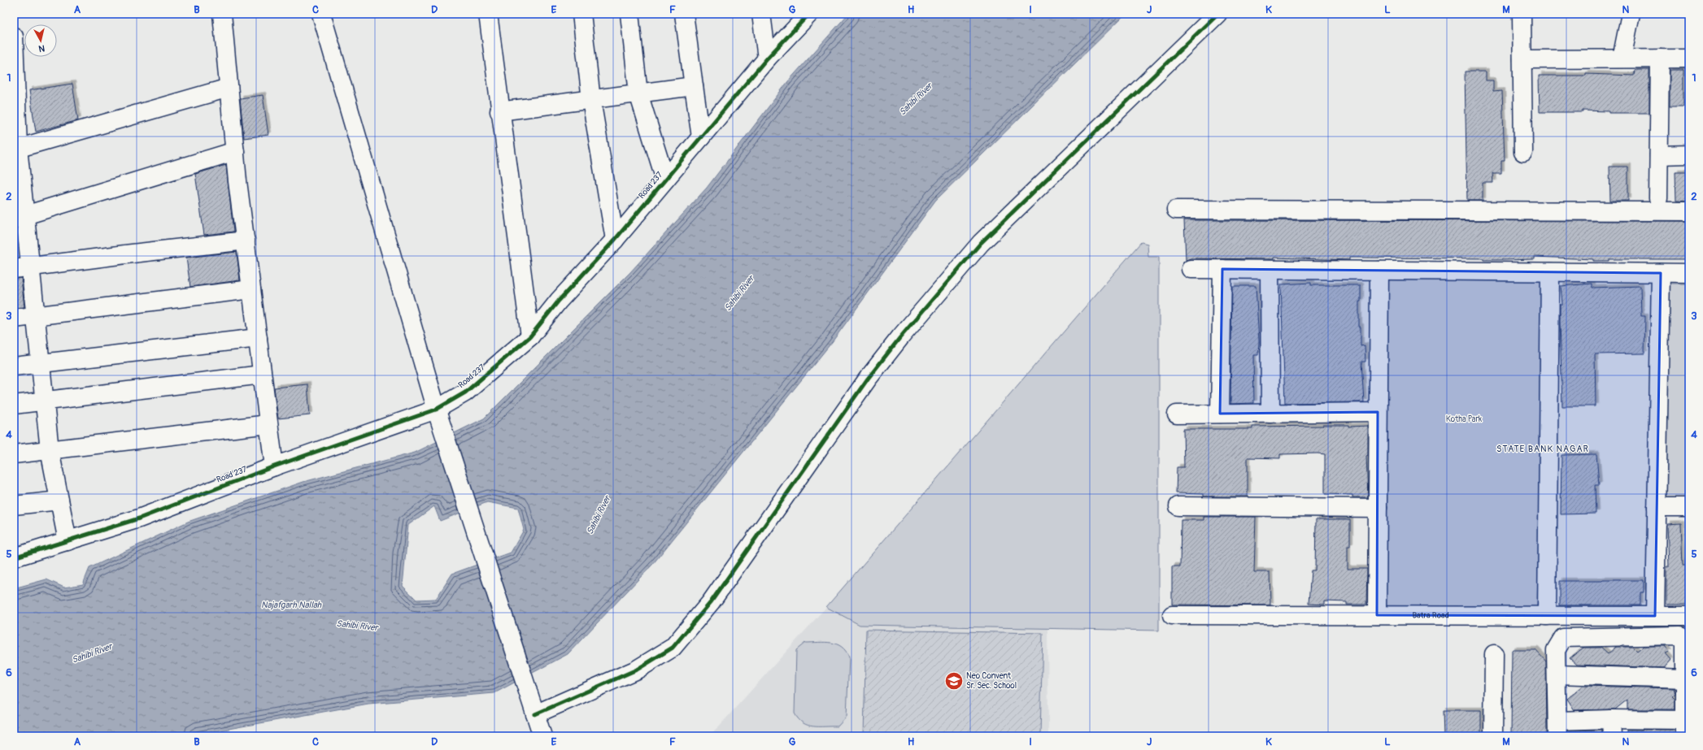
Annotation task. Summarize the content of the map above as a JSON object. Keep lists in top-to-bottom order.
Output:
{
  "streets": {
    "street": ["Road 237", "Batra Road"]
  },
  "districts": ["STATE BANK NAGAR"],
  "water": ["Sahibi River", "Najafgarh Nallah"],
  "parks": ["Kotha Park"],
  "places": {
    "school or university": ["Neo Convent Sr. Sec. School"]
  },
  "north": "bottom",
  "grid": {
    "columns": [
      "A",
      "B",
      "C",
      "D",
      "E",
      "F",
      "G",
      "H",
      "I",
      "J",
      "K",
      "L",
      "M",
      "N"
    ],
    "rows": [
      "1",
      "2",
      "3",
      "4",
      "5",
      "6"
    ]
  }
}
